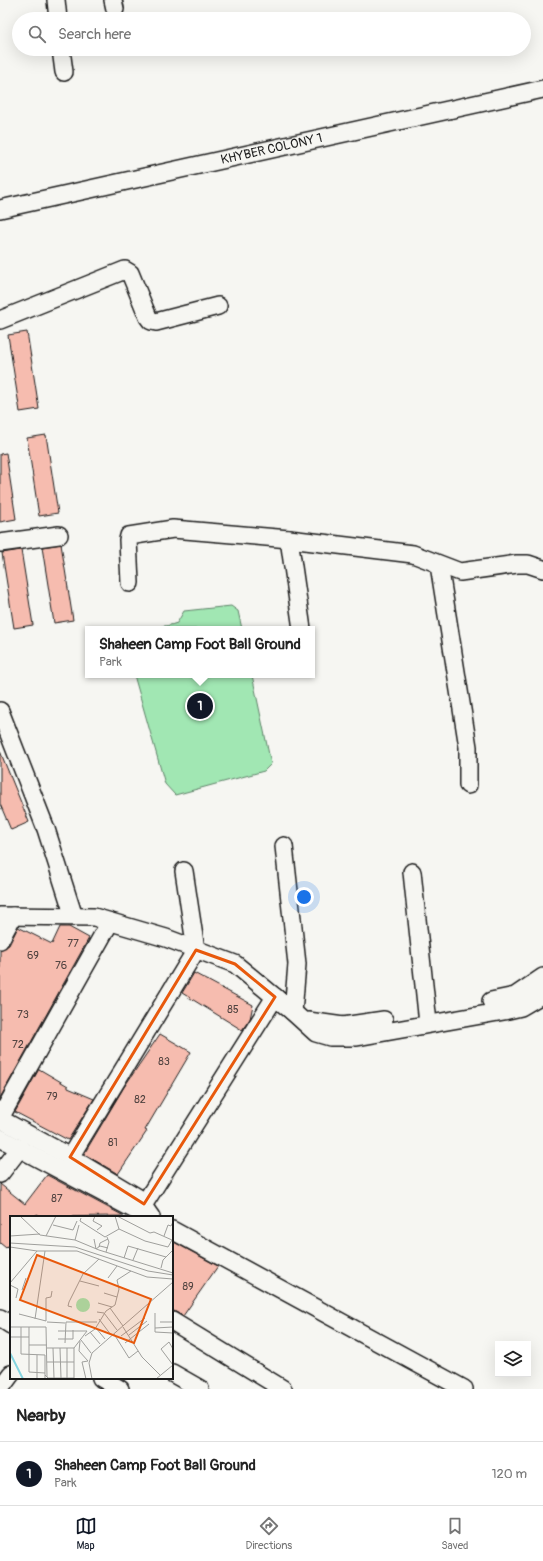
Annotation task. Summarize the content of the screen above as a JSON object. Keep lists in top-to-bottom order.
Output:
{
  "streets": {
    "street": ["KHYBER COLONY 1"]
  },
  "house_numbers": [
    "77",
    "69",
    "76",
    "85",
    "73",
    "72",
    "83",
    "79",
    "82",
    "81",
    "87",
    "89"
  ],
  "page": {
    "search": "Search here",
    "popup": ["Shaheen Camp Foot Ball Ground", "Park"],
    "pins": "1",
    "heading": "Nearby",
    "list": [
      {
        "mark": "1",
        "name": "Shaheen Camp Foot Ball Ground",
        "note": "Park",
        "value": "120 m"
      }
    ],
    "nav": ["Map", "Directions", "Saved"]
  }
}
